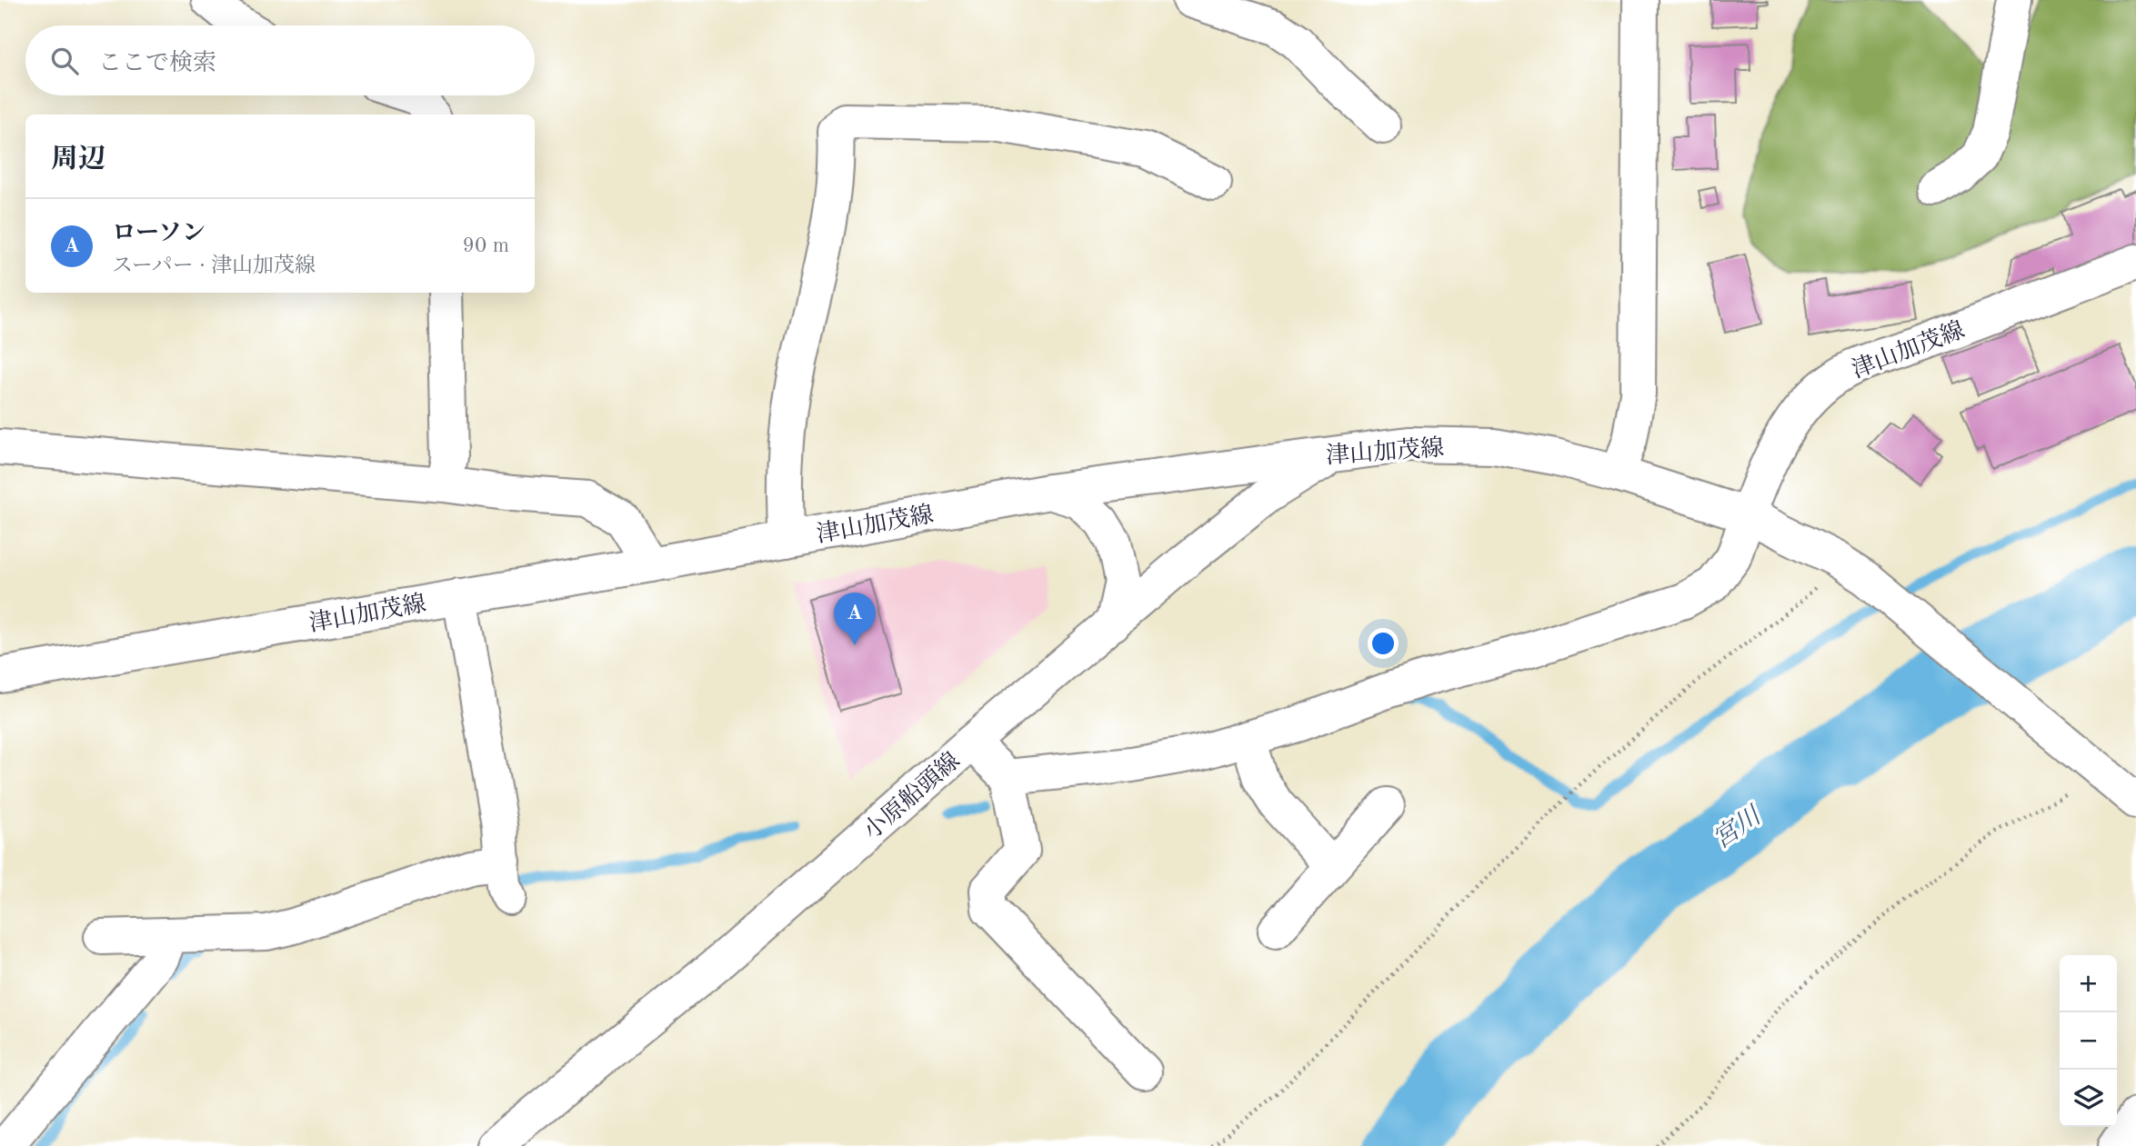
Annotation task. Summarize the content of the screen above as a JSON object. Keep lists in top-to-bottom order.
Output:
{
  "streets": {
    "street": ["津山加茂線", "小原船頭線"]
  },
  "crossings": [
    ["津山加茂線", "小原船頭線"]
  ],
  "water": ["宮川"],
  "page": {
    "search": "ここで検索",
    "heading": "周辺",
    "list": [
      {
        "mark": "A",
        "name": "ローソン",
        "note": "スーパー · 津山加茂線",
        "value": "90 m"
      }
    ],
    "pins": "A",
    "map_buttons": ["+", "−"]
  }
}
